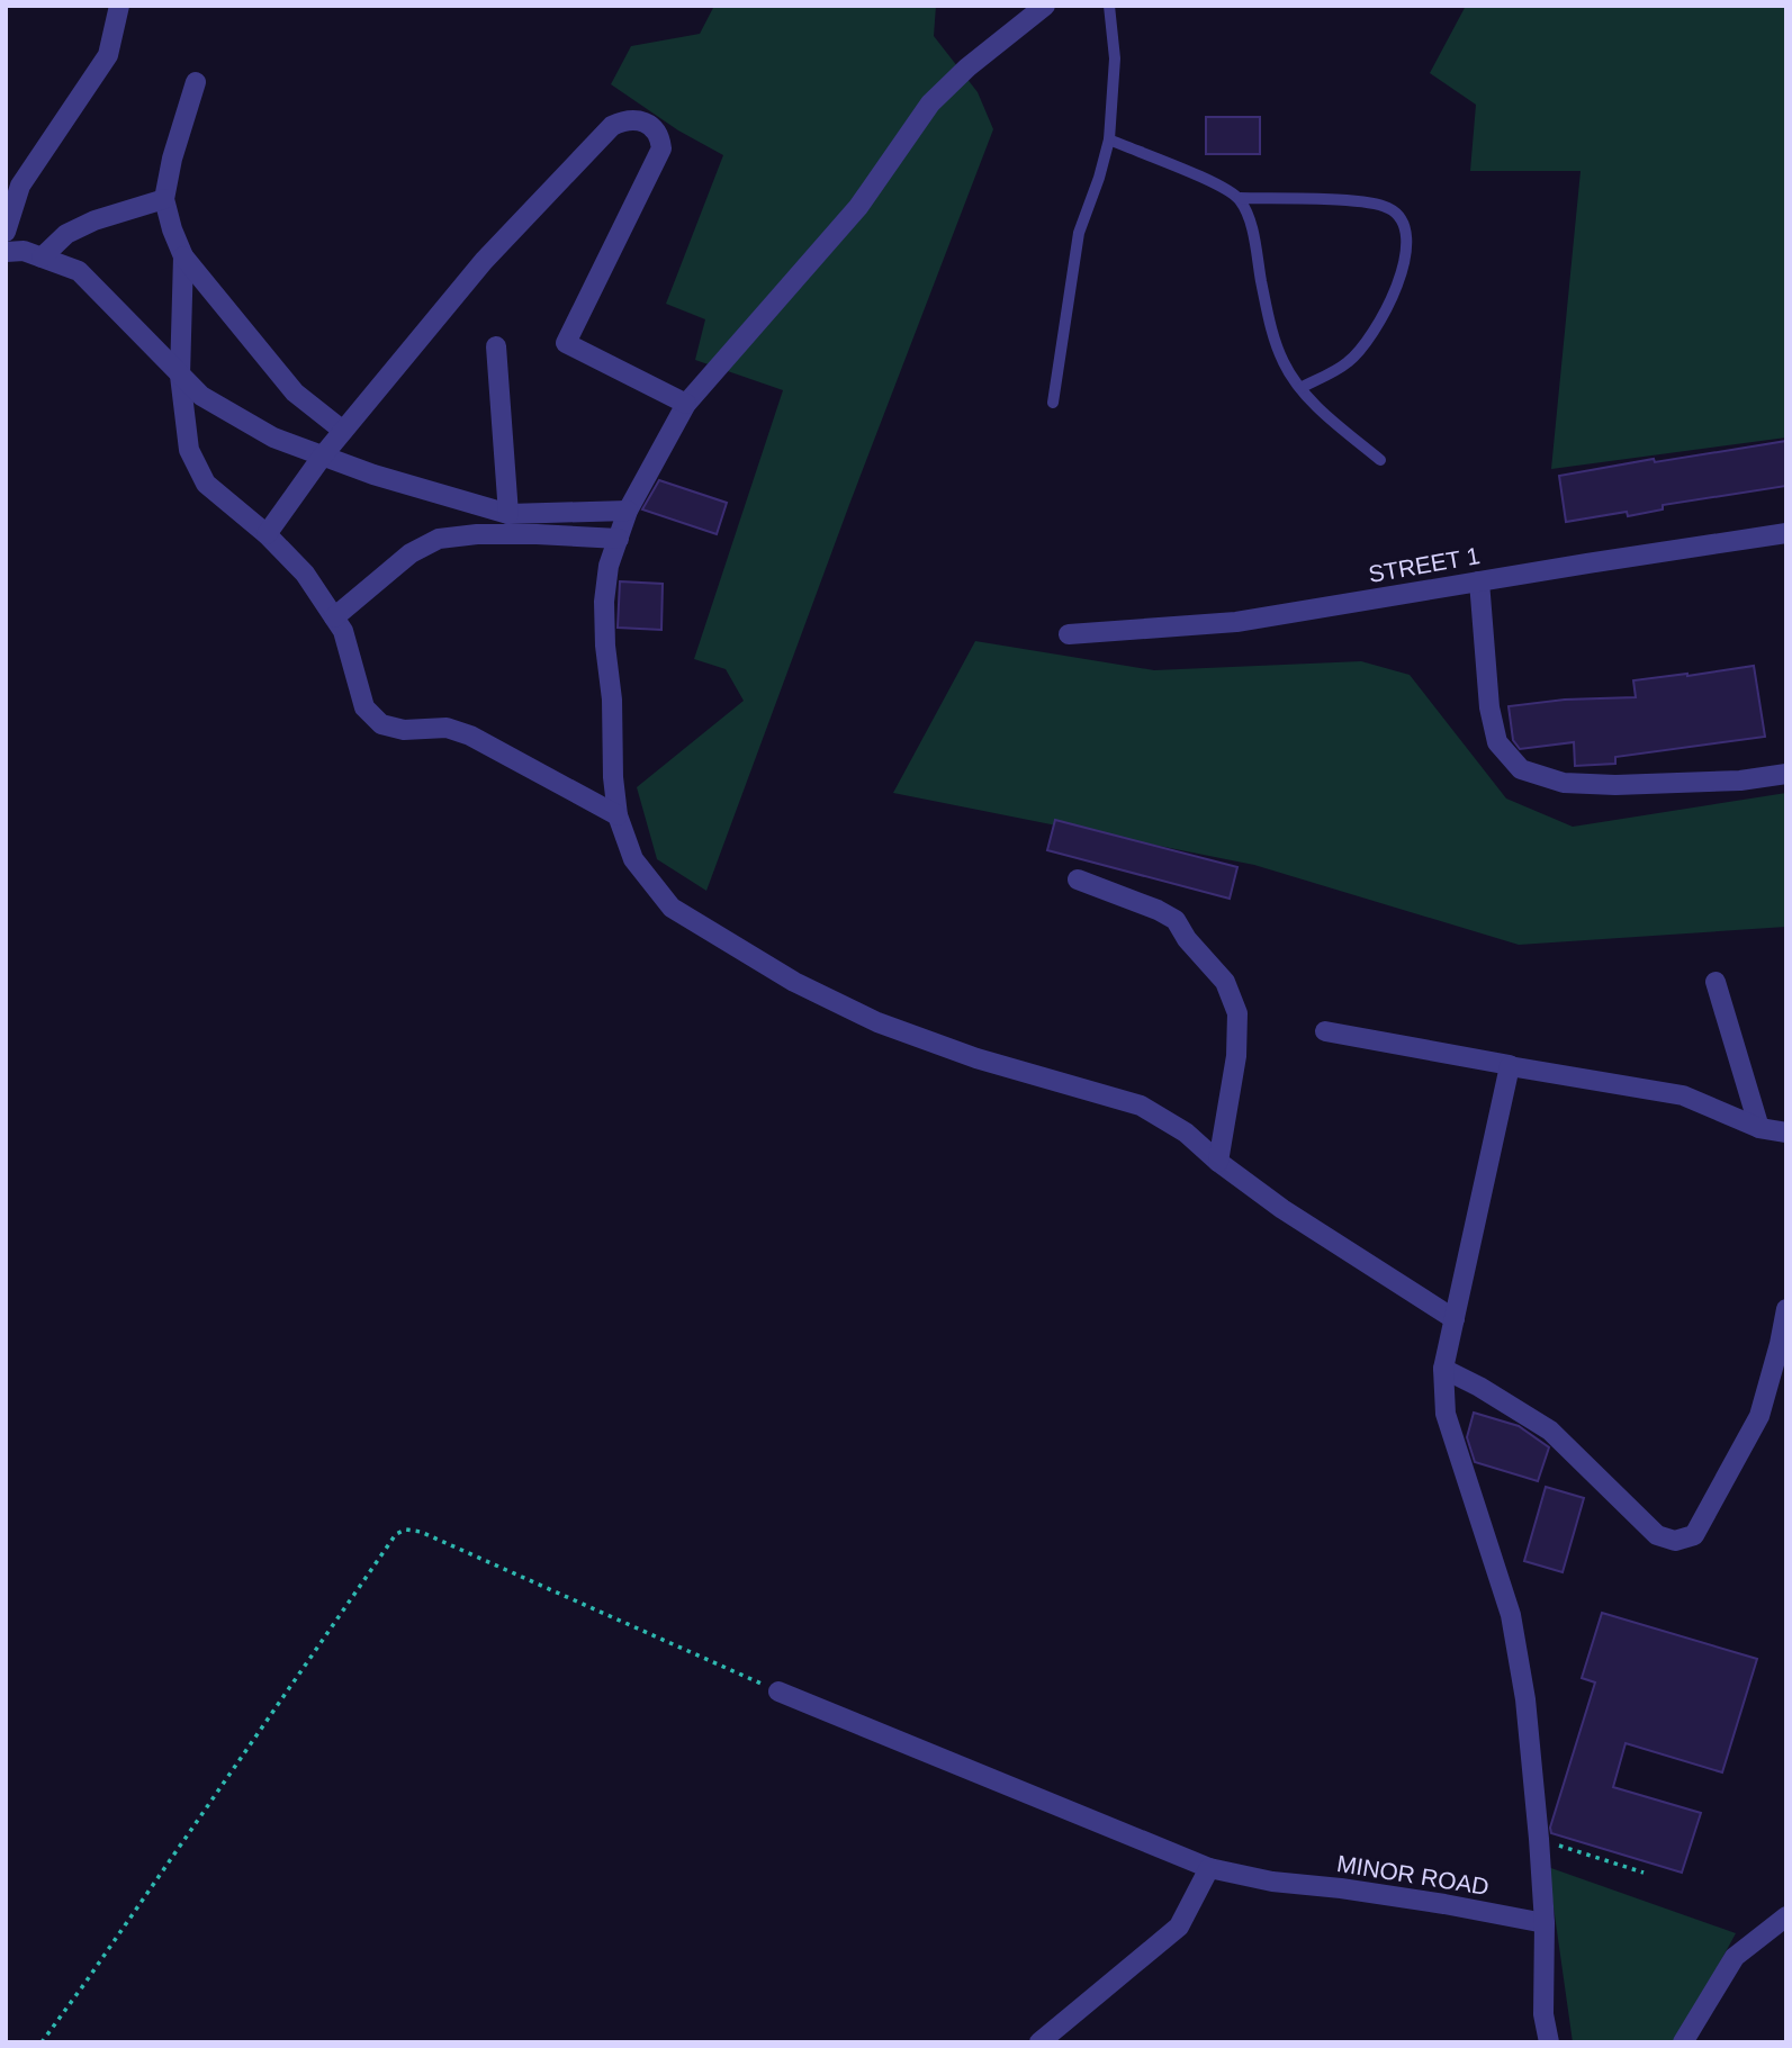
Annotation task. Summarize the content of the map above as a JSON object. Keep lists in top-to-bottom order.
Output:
{
  "streets": {
    "street": ["STREET 1", "MINOR ROAD"]
  }
}
